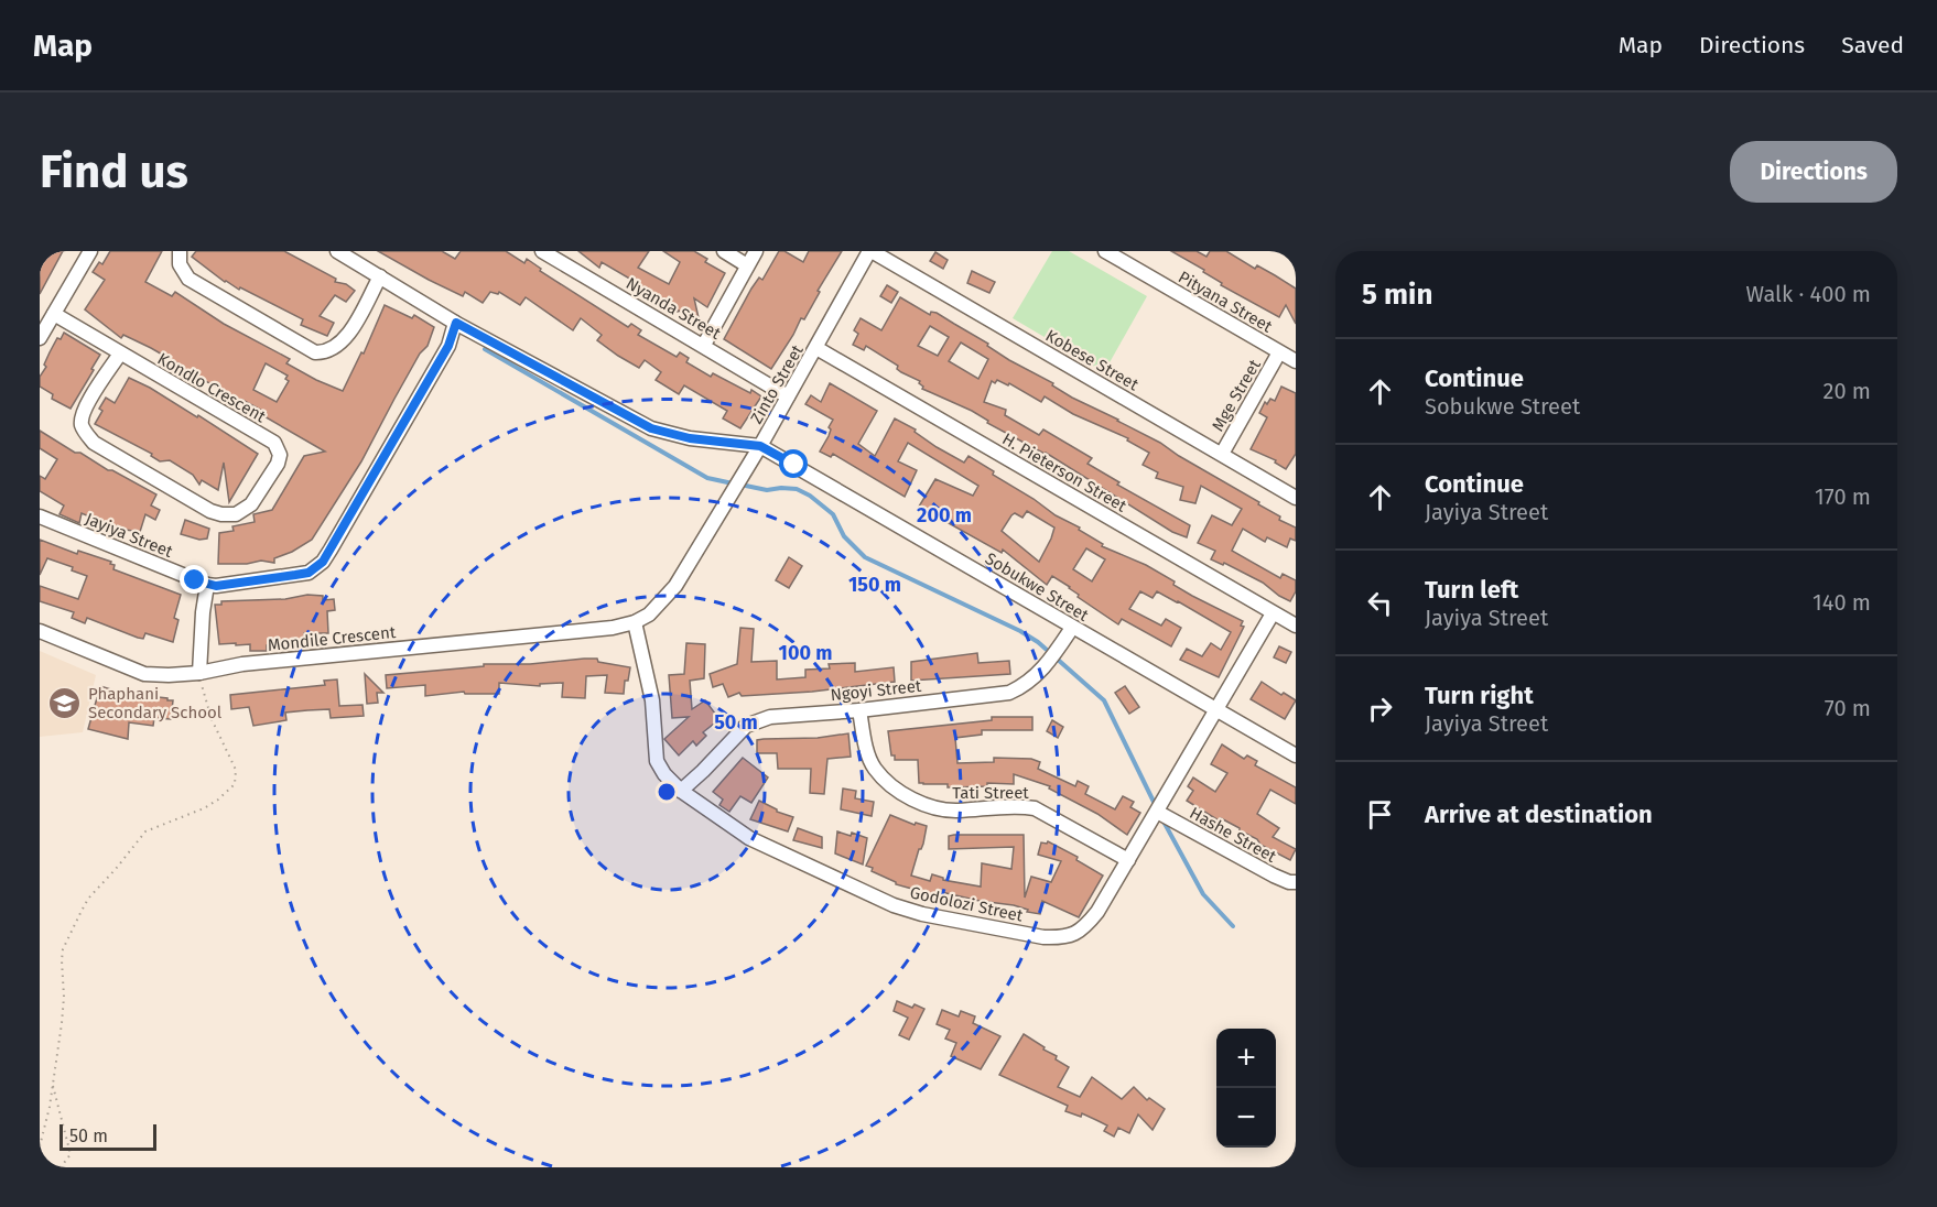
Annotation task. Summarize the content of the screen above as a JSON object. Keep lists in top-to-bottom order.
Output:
{
  "streets": {
    "street": [
      "Pityana Street",
      "Nyanda Street",
      "Kobese Street",
      "Zinto Street",
      "Kondlo Crescent",
      "Mge Street",
      "H. Pieterson Street",
      "Jayiya Street",
      "Sobukwe Street",
      "Mondile Crescent",
      "Ngoyi Street",
      "Tati Street",
      "Hashe Street",
      "Godolozi Street"
    ]
  },
  "crossings": [
    ["Pityana Street", "Mge Street"],
    ["Nyanda Street", "Zinto Street"],
    ["Kobese Street", "Zinto Street"],
    ["Kobese Street", "Mge Street"],
    ["Zinto Street", "H. Pieterson Street"],
    ["Zinto Street", "Sobukwe Street"],
    ["Zinto Street", "Mondile Crescent"],
    ["Zinto Street", "Godolozi Street"],
    ["H. Pieterson Street", "Godolozi Street"],
    ["Sobukwe Street", "Ngoyi Street"],
    ["Sobukwe Street", "Godolozi Street"],
    ["Mondile Crescent", "Godolozi Street"],
    ["Ngoyi Street", "Tati Street"],
    ["Ngoyi Street", "Godolozi Street"],
    ["Tati Street", "Godolozi Street"],
    ["Hashe Street", "Godolozi Street"]
  ],
  "places": {
    "school or university": ["Phaphani Secondary School"]
  },
  "scale_bar": "50 m",
  "page": {
    "header": "Map",
    "nav": ["Map", "Directions", "Saved"],
    "buttons": "Directions",
    "title": "Find us",
    "heading": ["5 min", "Walk · 400 m"],
    "list": [
      ["Continue", "Sobukwe Street", "20 m"],
      ["Continue", "Jayiya Street", "170 m"],
      ["Turn left", "Jayiya Street", "140 m"],
      ["Turn right", "Jayiya Street", "70 m"],
      "Arrive at destination"
    ],
    "map_buttons": ["+", "−"],
    "scale": "50 m"
  },
  "rings": [
    "200 m",
    "150 m",
    "100 m",
    "50 m"
  ]
}
